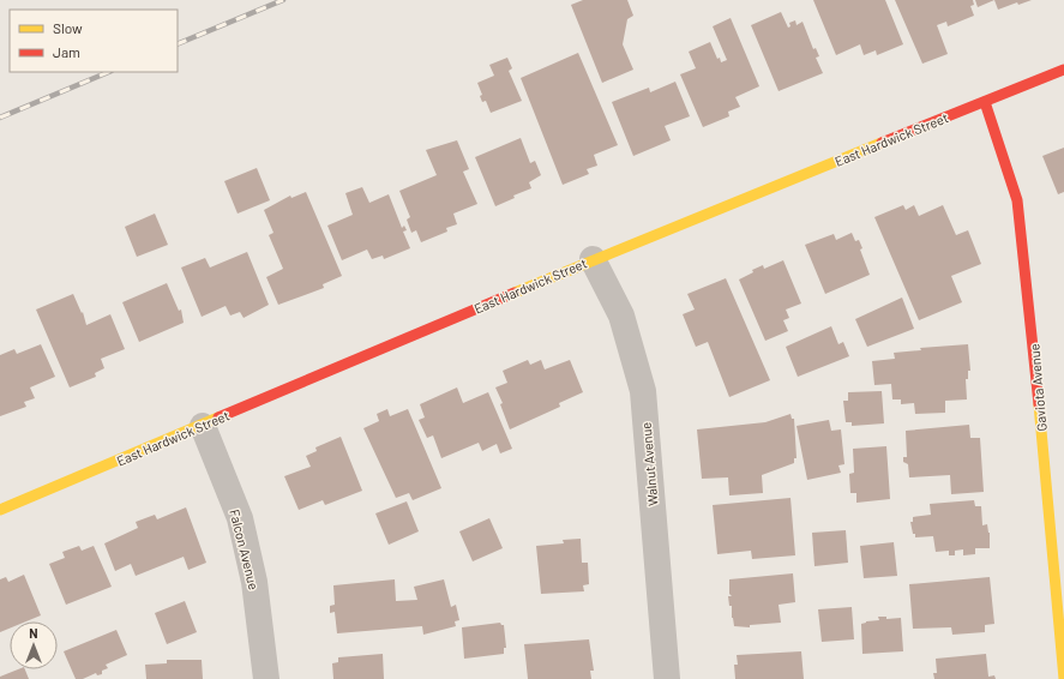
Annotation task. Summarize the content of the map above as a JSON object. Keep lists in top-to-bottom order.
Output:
{
  "streets": {
    "street": [
      "East Hardwick Street",
      "Gaviota Avenue",
      "Walnut Avenue",
      "Falcon Avenue"
    ]
  },
  "crossings": [
    ["East Hardwick Street", "Gaviota Avenue"],
    ["East Hardwick Street", "Walnut Avenue"],
    ["East Hardwick Street", "Falcon Avenue"]
  ],
  "legend": ["Slow", "Jam"],
  "north": "top"
}
